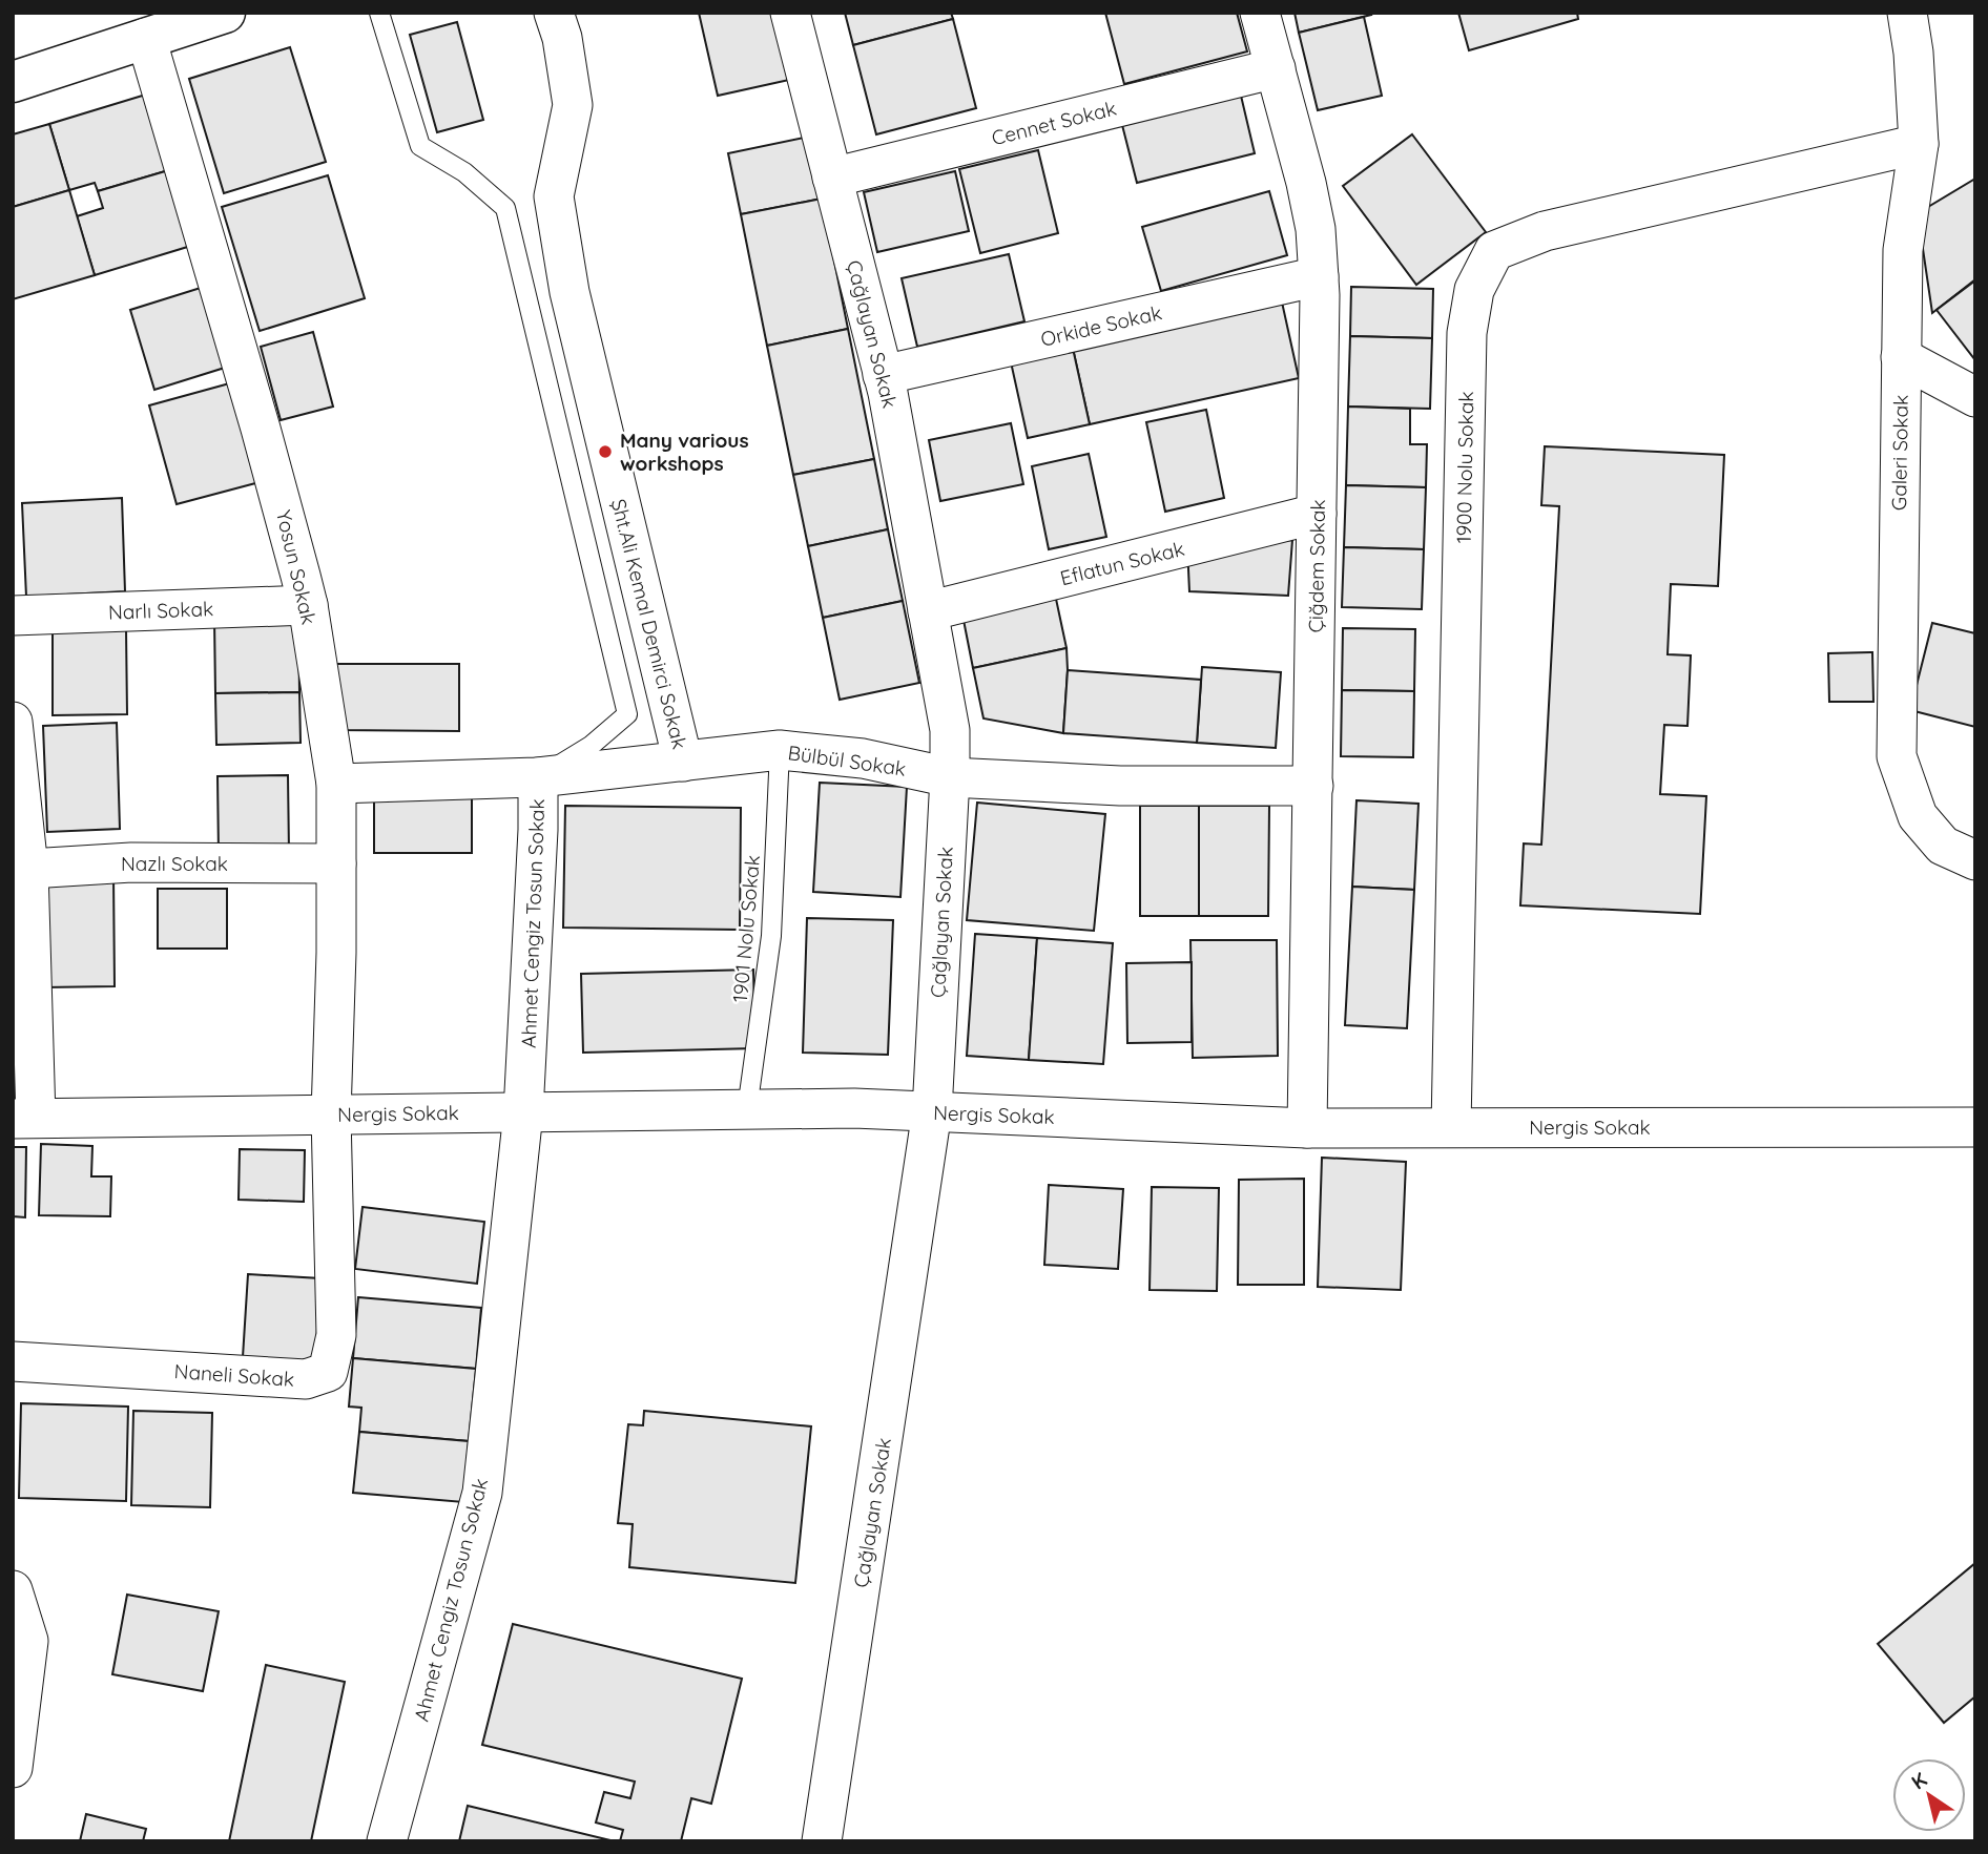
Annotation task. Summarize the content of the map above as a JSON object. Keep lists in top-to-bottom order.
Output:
{
  "streets": {
    "street": [
      "Cennet Sokak",
      "Orkide Sokak",
      "Çağlayan Sokak",
      "Galeri Sokak",
      "1900 Nolu Sokak",
      "Eflatun Sokak",
      "Çiğdem Sokak",
      "Yosun Sokak",
      "Narlı Sokak",
      "Şht.Ali Kemal Demirci Sokak",
      "Bülbül Sokak",
      "Nazlı Sokak",
      "Ahmet Cengiz Tosun Sokak",
      "Nergis Sokak",
      "Naneli Sokak"
    ],
    "lane": ["1901 Nolu Sokak"]
  },
  "crossings": [
    ["Cennet Sokak", "Çağlayan Sokak"],
    ["Cennet Sokak", "Çiğdem Sokak"],
    ["Orkide Sokak", "Çağlayan Sokak"],
    ["Orkide Sokak", "Çiğdem Sokak"],
    ["Çağlayan Sokak", "Eflatun Sokak"],
    ["Çağlayan Sokak", "Bülbül Sokak"],
    ["Çağlayan Sokak", "Nergis Sokak"],
    ["Galeri Sokak", "1900 Nolu Sokak"],
    ["1900 Nolu Sokak", "Nergis Sokak"],
    ["Eflatun Sokak", "Çiğdem Sokak"],
    ["Çiğdem Sokak", "Bülbül Sokak"],
    ["Çiğdem Sokak", "Nergis Sokak"],
    ["Yosun Sokak", "Narlı Sokak"],
    ["Yosun Sokak", "Bülbül Sokak"],
    ["Yosun Sokak", "Nazlı Sokak"],
    ["Yosun Sokak", "Nergis Sokak"],
    ["Yosun Sokak", "Naneli Sokak"],
    ["Şht.Ali Kemal Demirci Sokak", "Bülbül Sokak"],
    ["Bülbül Sokak", "Ahmet Cengiz Tosun Sokak"],
    ["Bülbül Sokak", "1901 Nolu Sokak"],
    ["Ahmet Cengiz Tosun Sokak", "Nergis Sokak"],
    ["1901 Nolu Sokak", "Nergis Sokak"],
    ["Nergis Sokak", "Naneli Sokak"]
  ],
  "places": ["Many various workshops"],
  "north": "top left"
}
